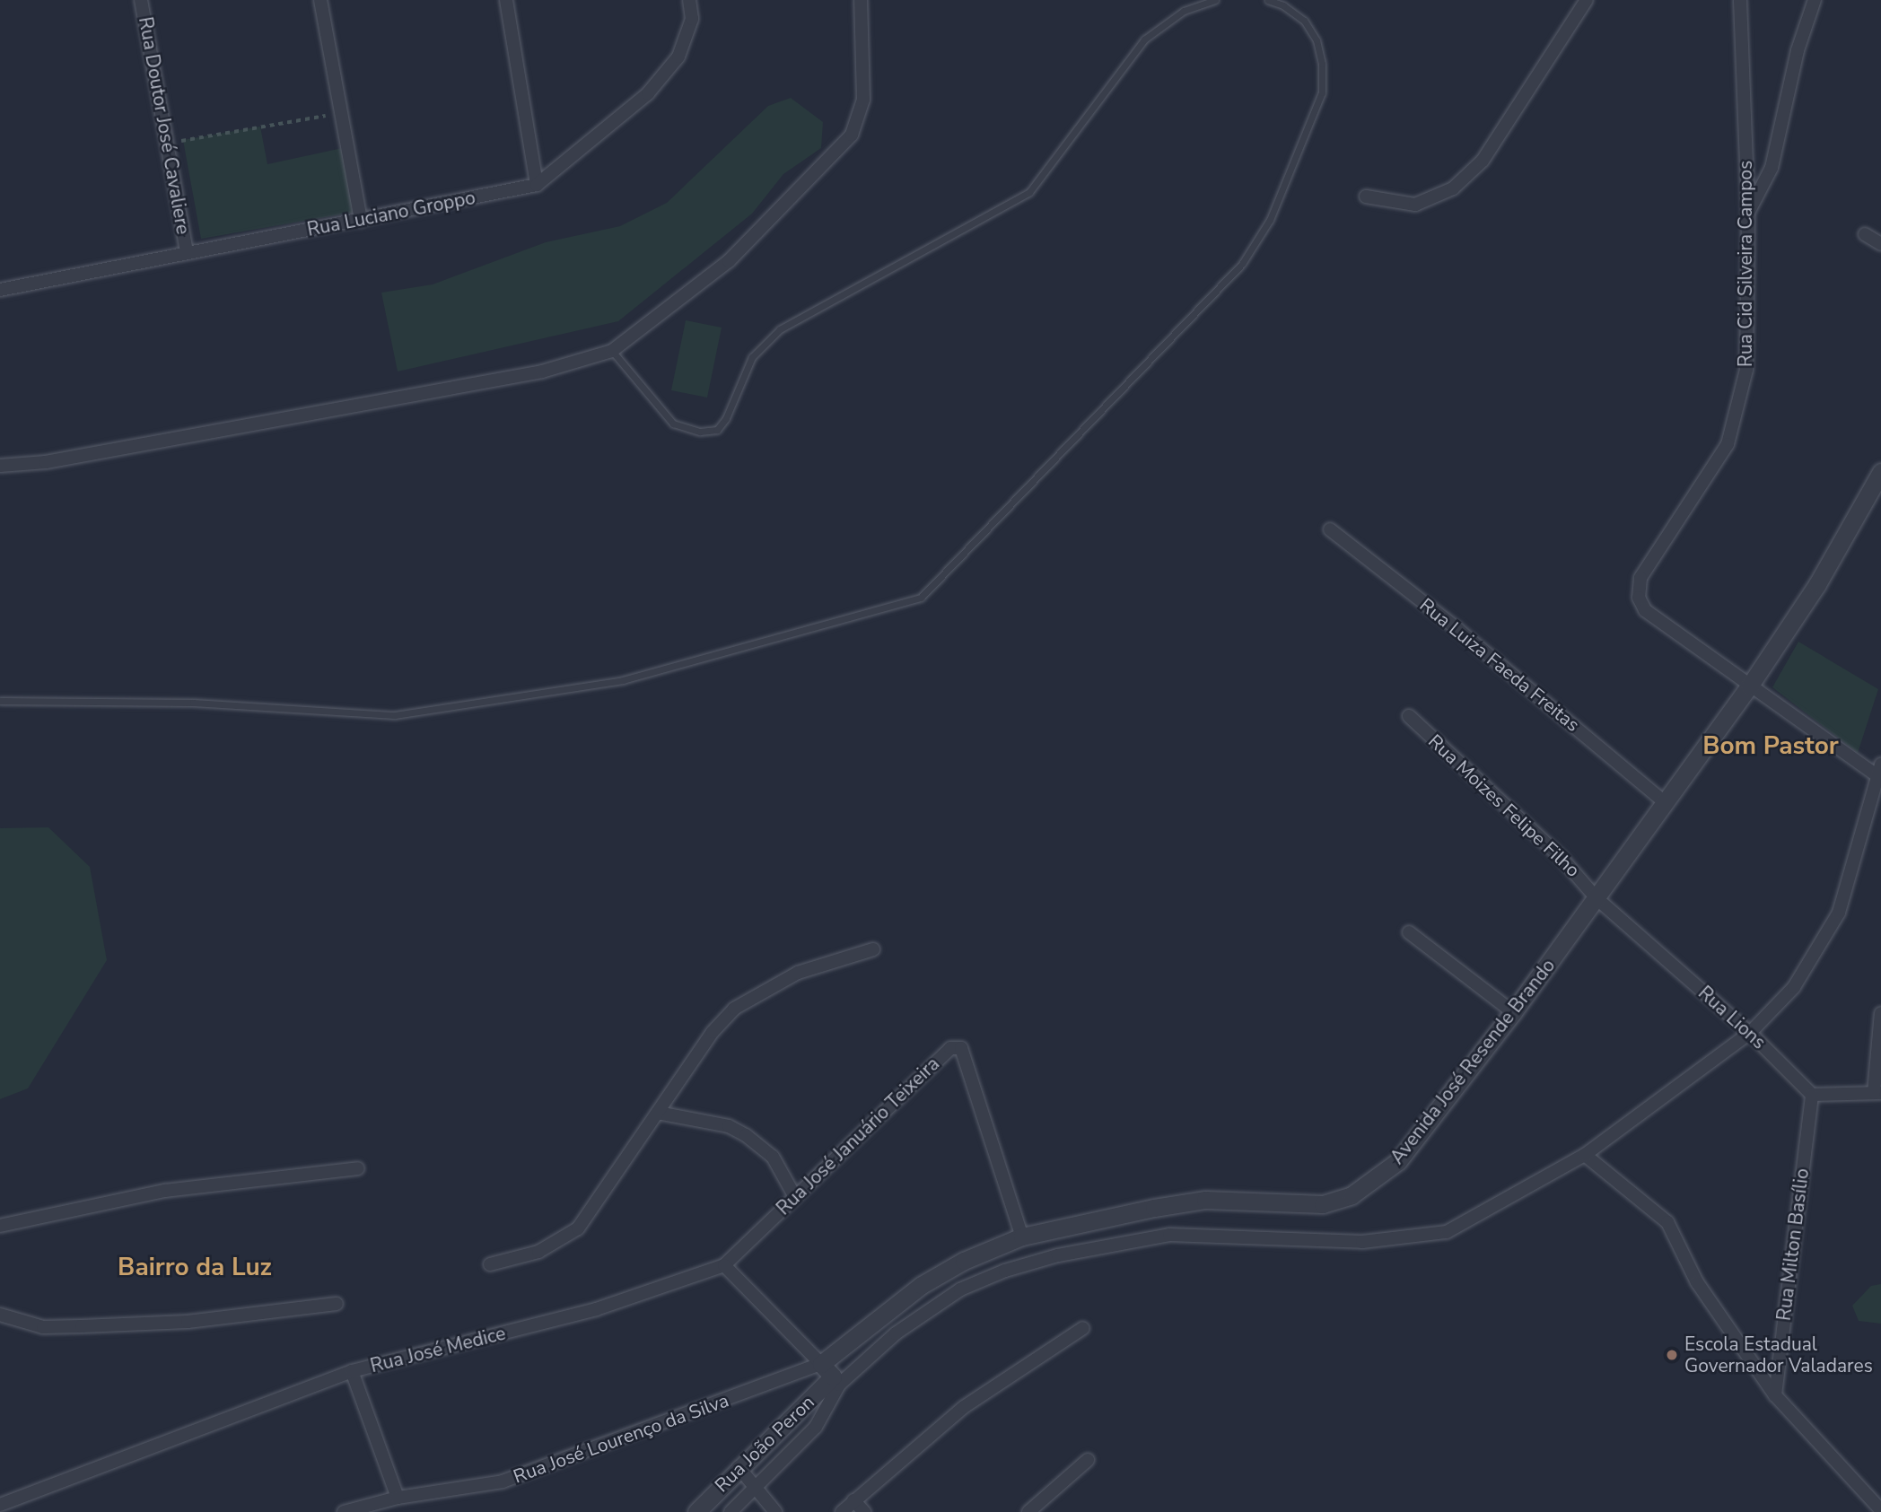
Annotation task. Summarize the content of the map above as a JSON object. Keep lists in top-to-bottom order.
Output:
{
  "streets": {
    "street": [
      "Rua Doutor José Cavaliere",
      "Rua Luciano Groppo",
      "Rua Cid Silveira Campos",
      "Rua Luiza Faeda Freitas",
      "Rua Moizes Felipe Filho",
      "Rua Lions",
      "Avenida José Resende Brando",
      "Rua José Januário Teixeira",
      "Rua Milton Basílio",
      "Rua José Medice",
      "Rua José Lourenço da Silva",
      "Rua João Peron"
    ]
  },
  "crossings": [
    ["Rua Doutor José Cavaliere", "Rua Luciano Groppo"],
    ["Rua Cid Silveira Campos", "Avenida José Resende Brando"],
    ["Rua Luiza Faeda Freitas", "Avenida José Resende Brando"],
    ["Rua Moizes Felipe Filho", "Rua Lions"],
    ["Rua Moizes Felipe Filho", "Avenida José Resende Brando"],
    ["Rua Lions", "Avenida José Resende Brando"],
    ["Rua Lions", "Rua Milton Basílio"],
    ["Avenida José Resende Brando", "Rua José Januário Teixeira"],
    ["Avenida José Resende Brando", "Rua José Lourenço da Silva"],
    ["Avenida José Resende Brando", "Rua João Peron"],
    ["Rua José Januário Teixeira", "Rua José Medice"],
    ["Rua José Lourenço da Silva", "Rua João Peron"]
  ],
  "districts": ["Bom Pastor", "Bairro da Luz"],
  "places": ["Escola Estadual Governador Valadares"]
}
